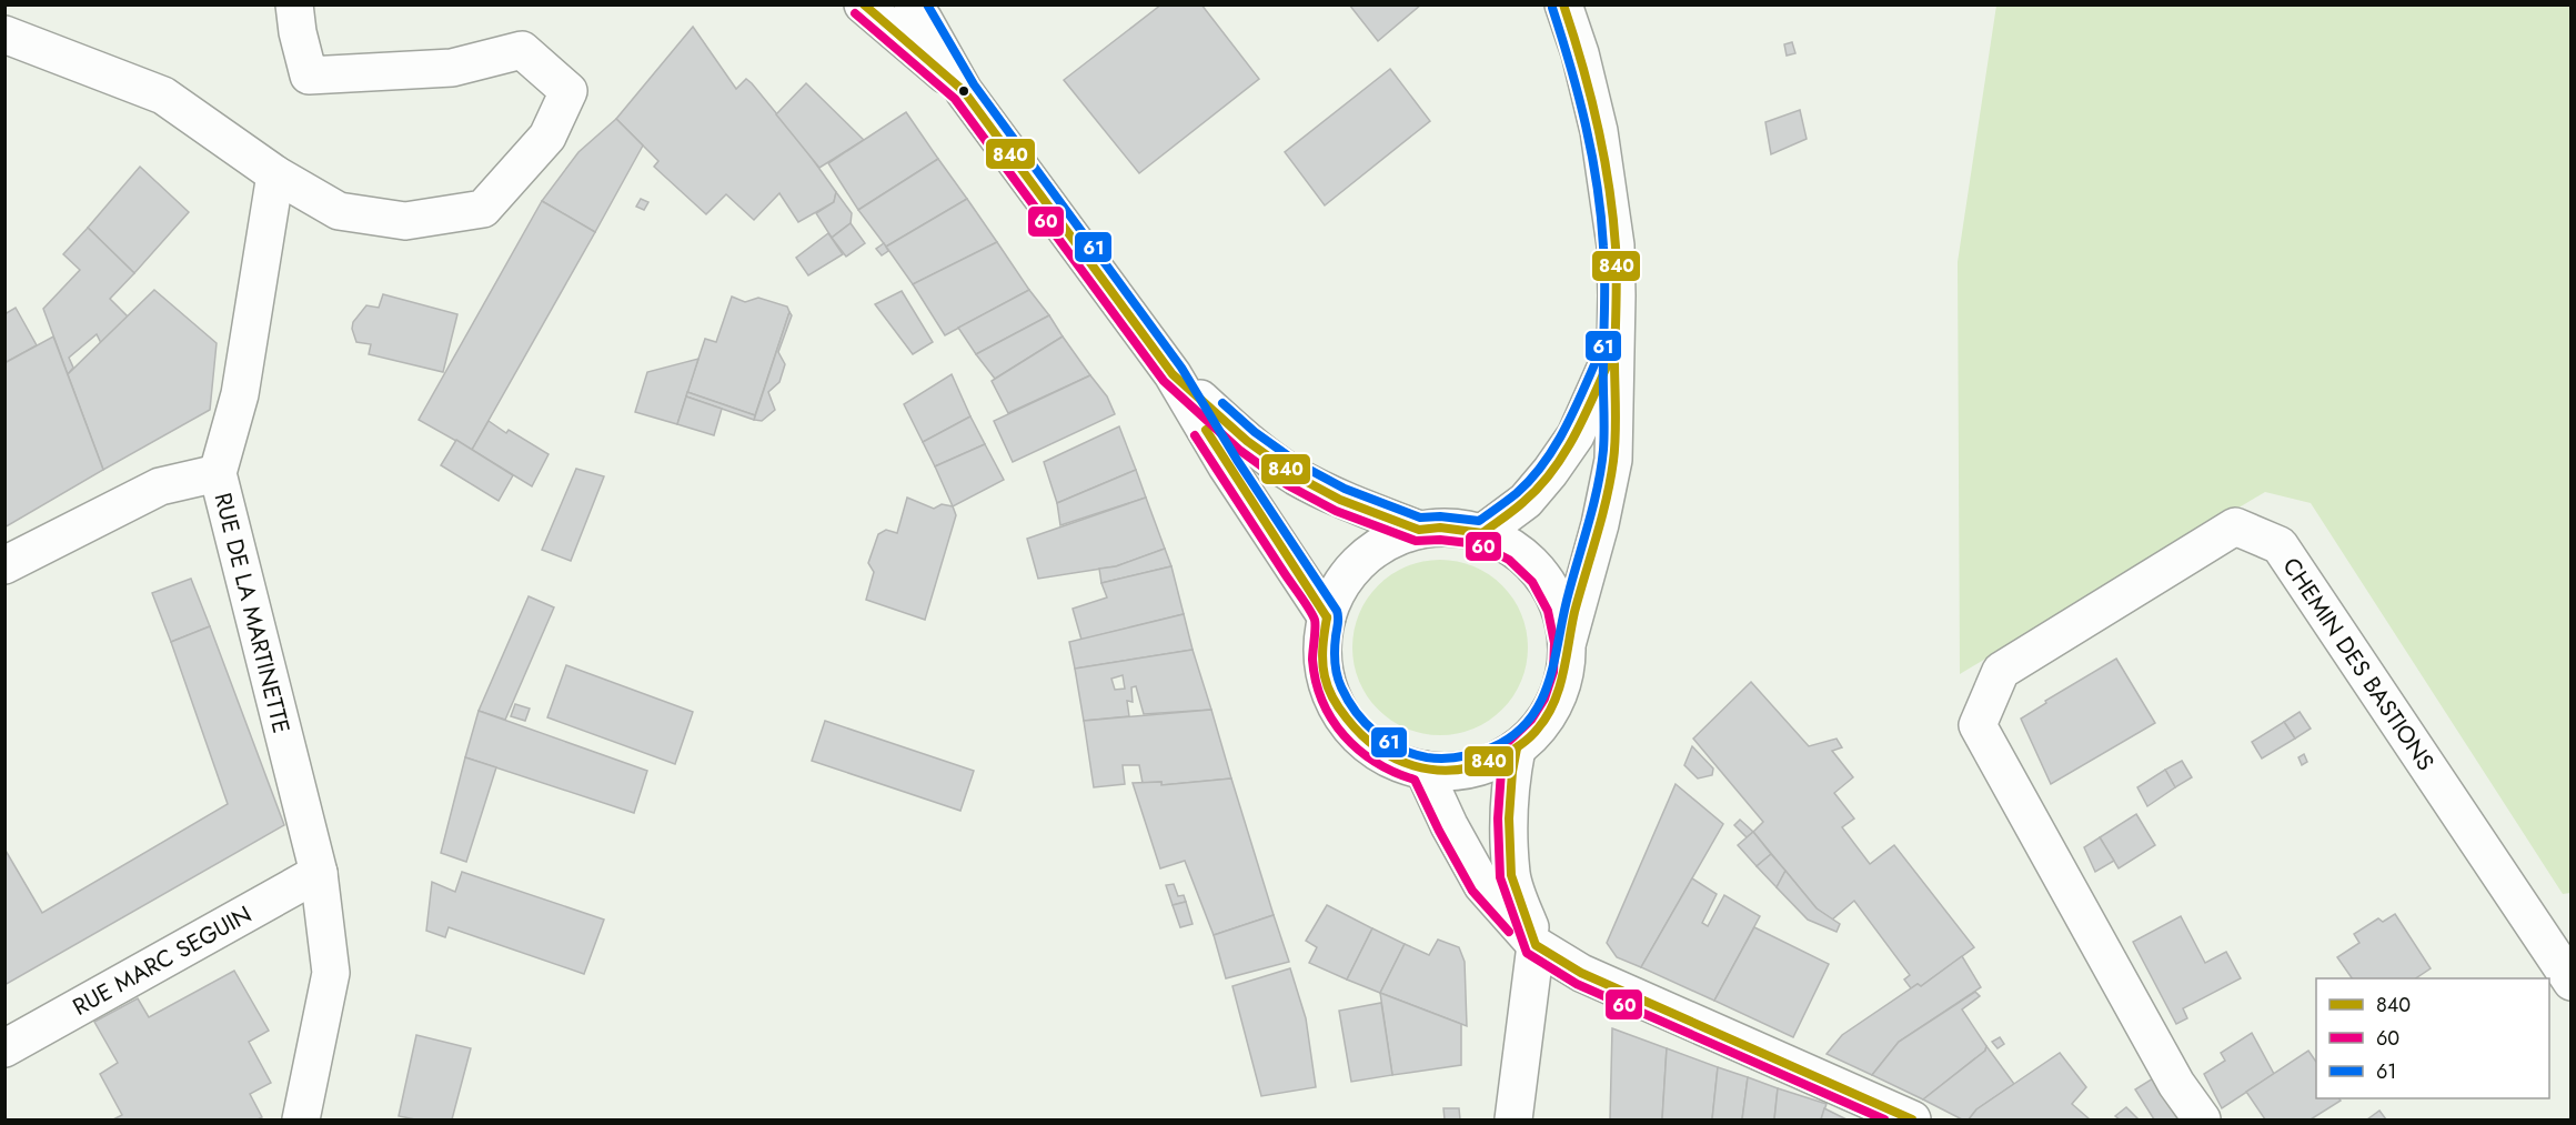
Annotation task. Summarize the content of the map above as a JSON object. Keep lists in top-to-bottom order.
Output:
{
  "streets": {
    "street": ["RUE DE LA MARTINETTE", "CHEMIN DES BASTIONS", "RUE MARC SEGUIN"]
  },
  "crossings": [
    ["RUE DE LA MARTINETTE", "RUE MARC SEGUIN"]
  ],
  "lines": ["transit line 840", "transit line 61", "transit line 60"],
  "legend": ["840", "60", "61"]
}
